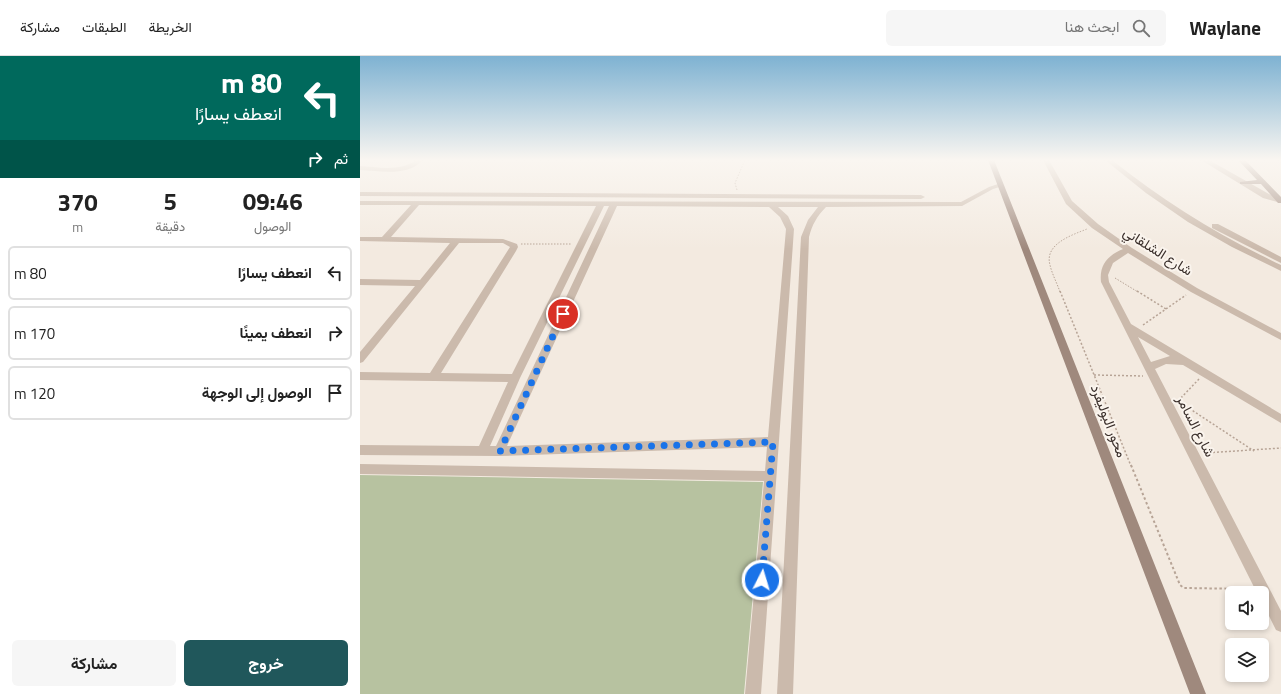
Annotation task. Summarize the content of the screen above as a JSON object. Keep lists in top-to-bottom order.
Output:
{
  "streets": {
    "street": ["شارع الشلقاني", "محور البوليفرد", "شارع السامر"]
  },
  "crossings": [
    ["شارع الشلقاني", "شارع السامر"]
  ],
  "page": {
    "header": "Waylane",
    "search": "ابحث هنا",
    "nav": ["الخريطة", "الطبقات", "مشاركة"],
    "turn": ["80 m", "انعطف يسارًا"],
    "then": "ثم",
    "eta": [
      "09:46",
      "الوصول",
      "5",
      "دقيقة",
      "370",
      "m"
    ],
    "list": [
      {
        "name": "انعطف يسارًا",
        "value": "80 m"
      },
      {
        "name": "انعطف يمينًا",
        "value": "170 m"
      },
      {
        "name": "الوصول إلى الوجهة",
        "value": "120 m"
      }
    ],
    "buttons": ["خروج", "مشاركة"]
  }
}
